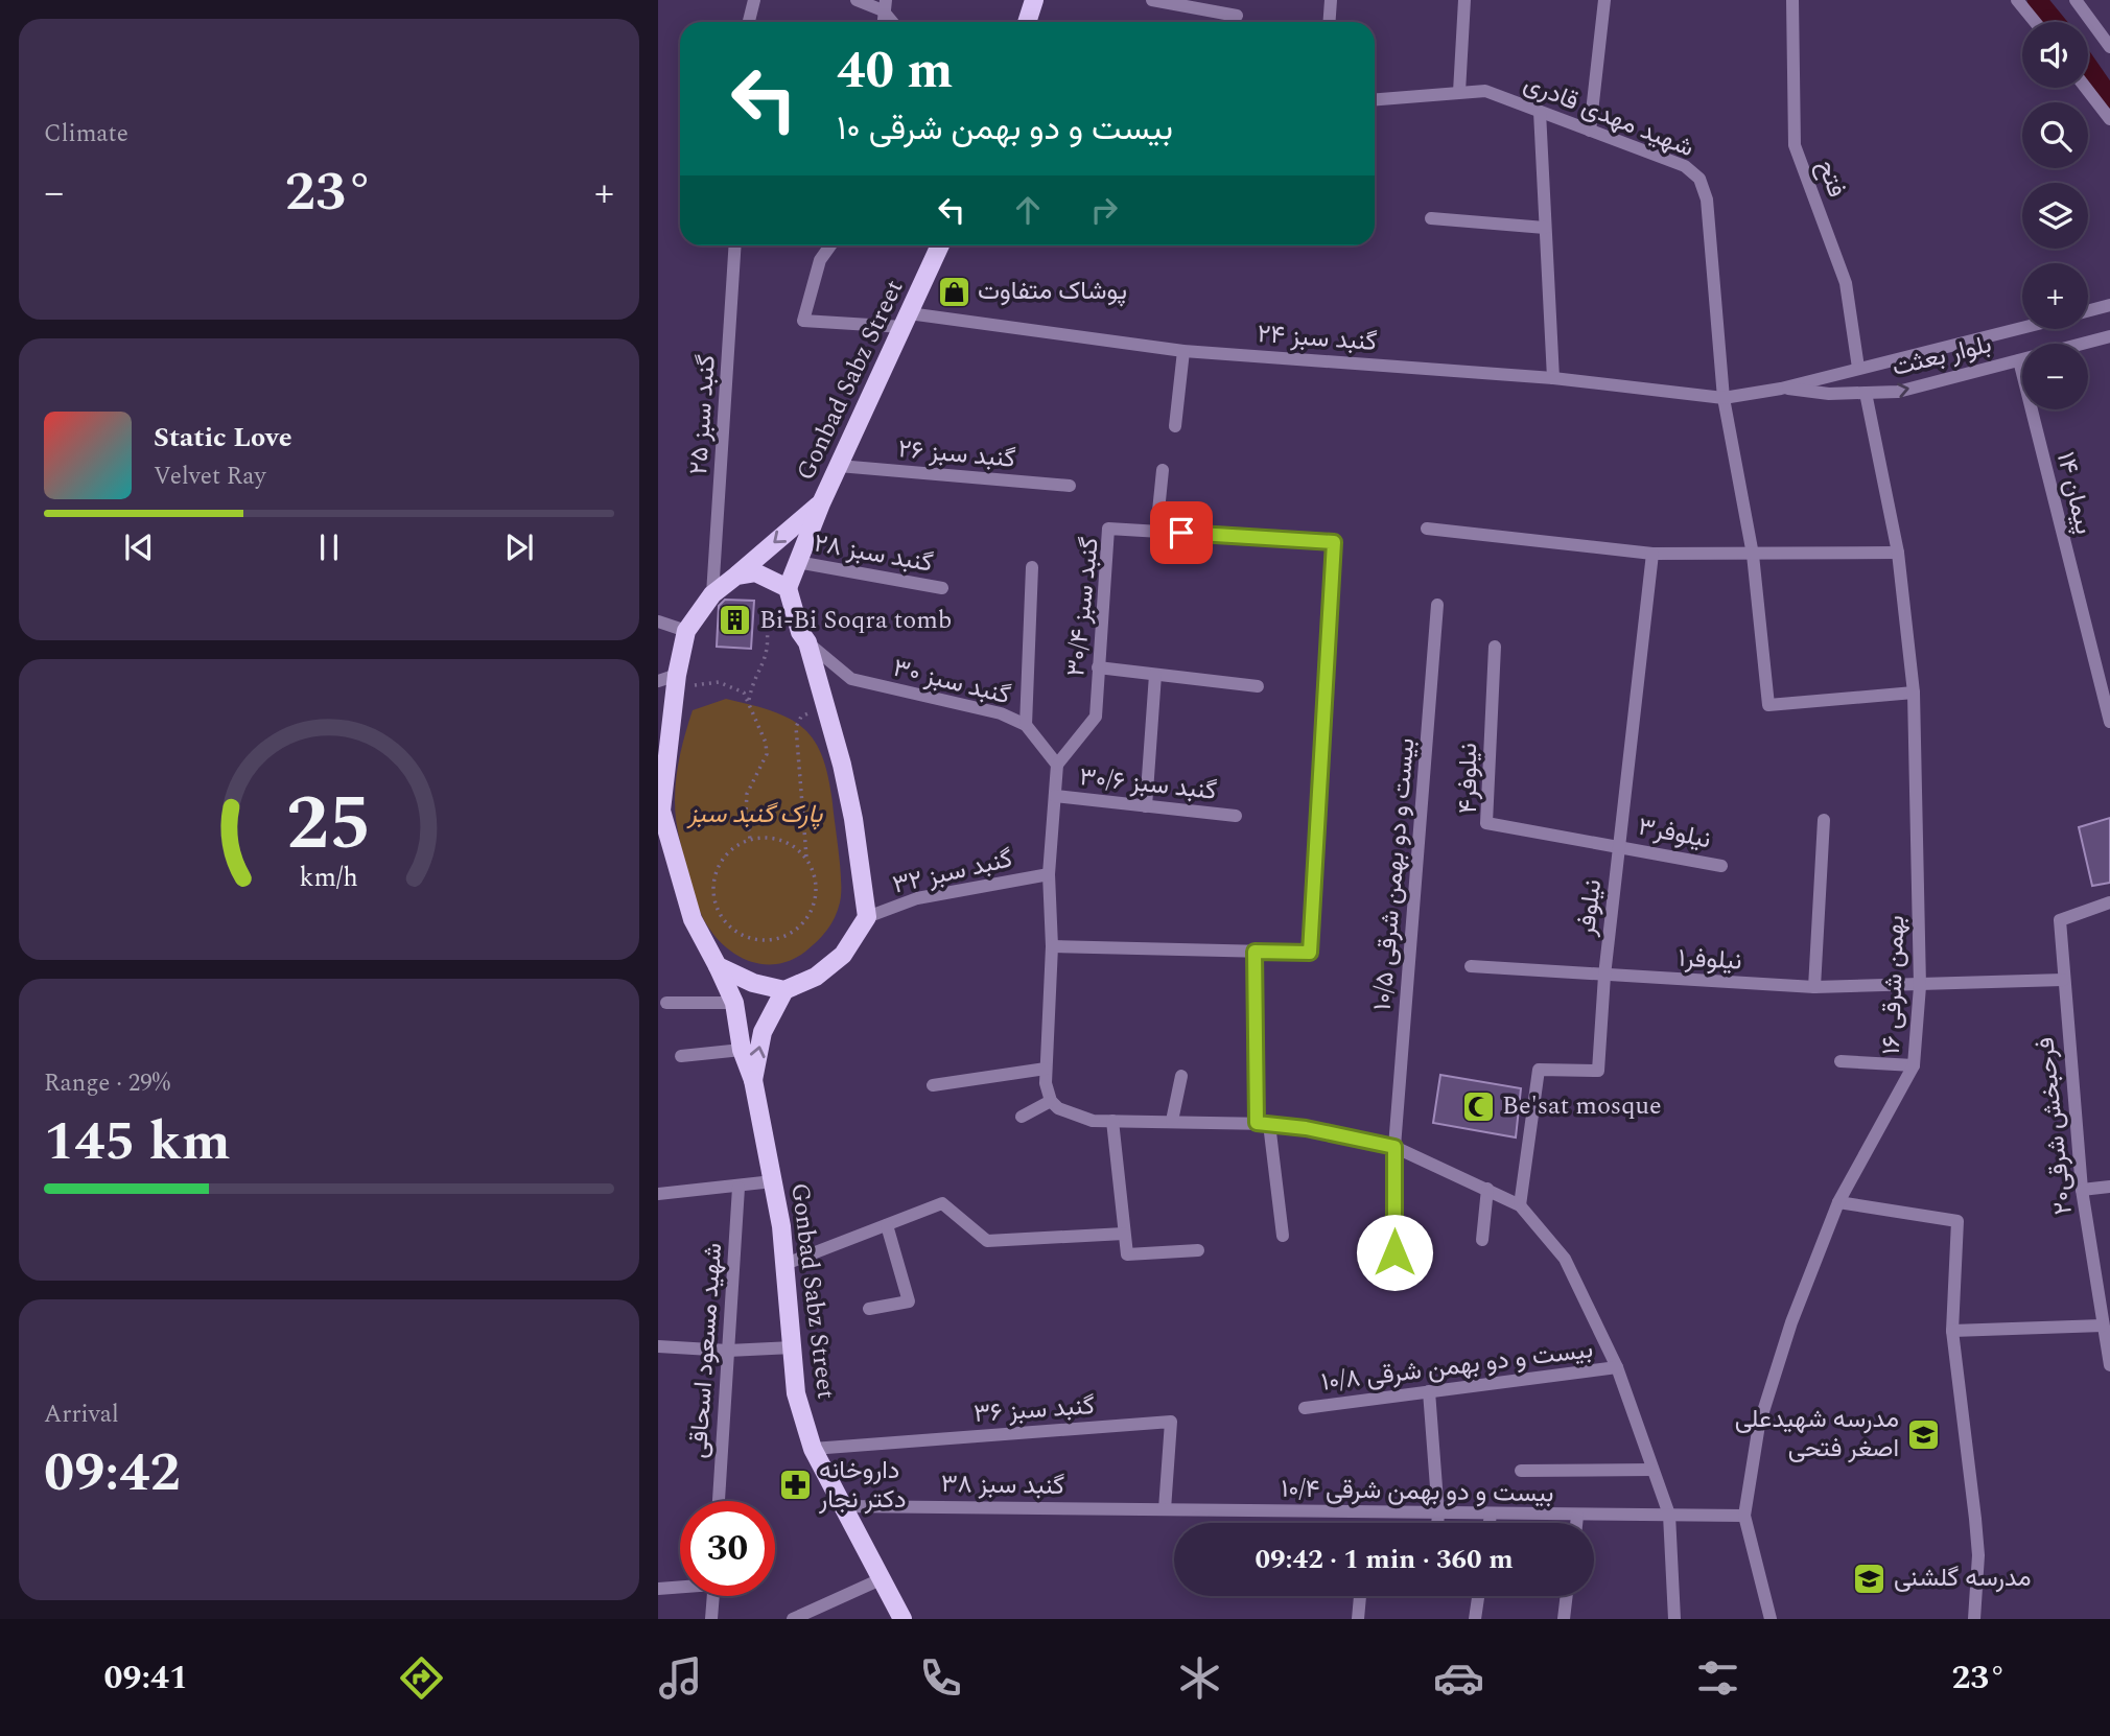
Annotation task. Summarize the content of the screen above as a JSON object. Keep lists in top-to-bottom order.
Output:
{
  "streets": {
    "main road": ["Gonbad Sabz Street"],
    "street": [
      "شهید مهدی قادری",
      "فتح",
      "گنبد سبز ۲۴",
      "بلوار بعثت",
      "گنبد سبز ۲۵",
      "گنبد سبز ۲۶",
      "پیمان ۱۴",
      "گنبد سبز ۲۸",
      "گنبد سبز ۳۰/۴",
      "گنبد سبز ۳۰",
      "نیلوفر۴",
      "گنبد سبز ۳۰/۶",
      "نیلوفر۳",
      "گنبد سبز ۳۲",
      "بیست و دو بهمن شرقی ۱۰/۵",
      "نیلوفر",
      "نیلوفر۱",
      "بهمن شرقی ۱۶",
      "فرحبخش شرقی۲۰",
      "شهید مسعود اسحاقی",
      "بیست و دو بهمن شرقی ۱۰/۸",
      "گنبد سبز ۳۶",
      "گنبد سبز ۳۸",
      "بیست و دو بهمن شرقی ۱۰/۴"
    ]
  },
  "crossings": [
    ["شهید مهدی قادری", "گنبد سبز ۲۴"],
    ["شهید مهدی قادری", "بلوار بعثت"],
    ["شهید مهدی قادری", "بهمن شرقی ۱۶"],
    ["فتح", "بلوار بعثت"],
    ["گنبد سبز ۲۴", "بلوار بعثت"],
    ["گنبد سبز ۲۴", "Gonbad Sabz Street"],
    ["بلوار بعثت", "پیمان ۱۴"],
    ["بلوار بعثت", "بهمن شرقی ۱۶"],
    ["Gonbad Sabz Street", "گنبد سبز ۲۵"],
    ["Gonbad Sabz Street", "گنبد سبز ۲۶"],
    ["Gonbad Sabz Street", "گنبد سبز ۲۸"],
    ["Gonbad Sabz Street", "گنبد سبز ۳۶"],
    ["Gonbad Sabz Street", "گنبد سبز ۳۸"],
    ["گنبد سبز ۳۰/۴", "گنبد سبز ۳۰"],
    ["نیلوفر۴", "نیلوفر۳"],
    ["نیلوفر۴", "نیلوفر"],
    ["نیلوفر۳", "نیلوفر"],
    ["نیلوفر", "نیلوفر۱"],
    ["نیلوفر۱", "بهمن شرقی ۱۶"],
    ["نیلوفر۱", "فرحبخش شرقی۲۰"],
    ["گنبد سبز ۳۶", "گنبد سبز ۳۸"],
    ["گنبد سبز ۳۶", "بیست و دو بهمن شرقی ۱۰/۴"],
    ["گنبد سبز ۳۸", "بیست و دو بهمن شرقی ۱۰/۴"]
  ],
  "parks": ["پارک گنبد سبز"],
  "places": {
    "shop": ["پوشاک متفاوت"],
    "building": ["Bi-Bi Soqra tomb"],
    "mosque": ["Be'sat mosque"],
    "school or university": ["مدرسه شهیدعلی اصغر فتحی", "مدرسه گلشنی"],
    "pharmacy": ["داروخانه دکتر نجار"]
  },
  "page": {
    "tile": [
      "Climate",
      ["Range · 29%", "145 km"],
      ["Arrival", "09:42"]
    ],
    "map_buttons": ["+", "−"],
    "turn": ["40 m", "بیست و دو بهمن شرقی ۱۰"],
    "heat": ["−", "23°", "+"],
    "song": ["Static Love", "Velvet Ray"],
    "limit": "30",
    "trip": "09:42 · 1 min · 360 m",
    "tabs": ["09:41", "23°"],
    "gauge": ["25", "km/h"]
  }
}
